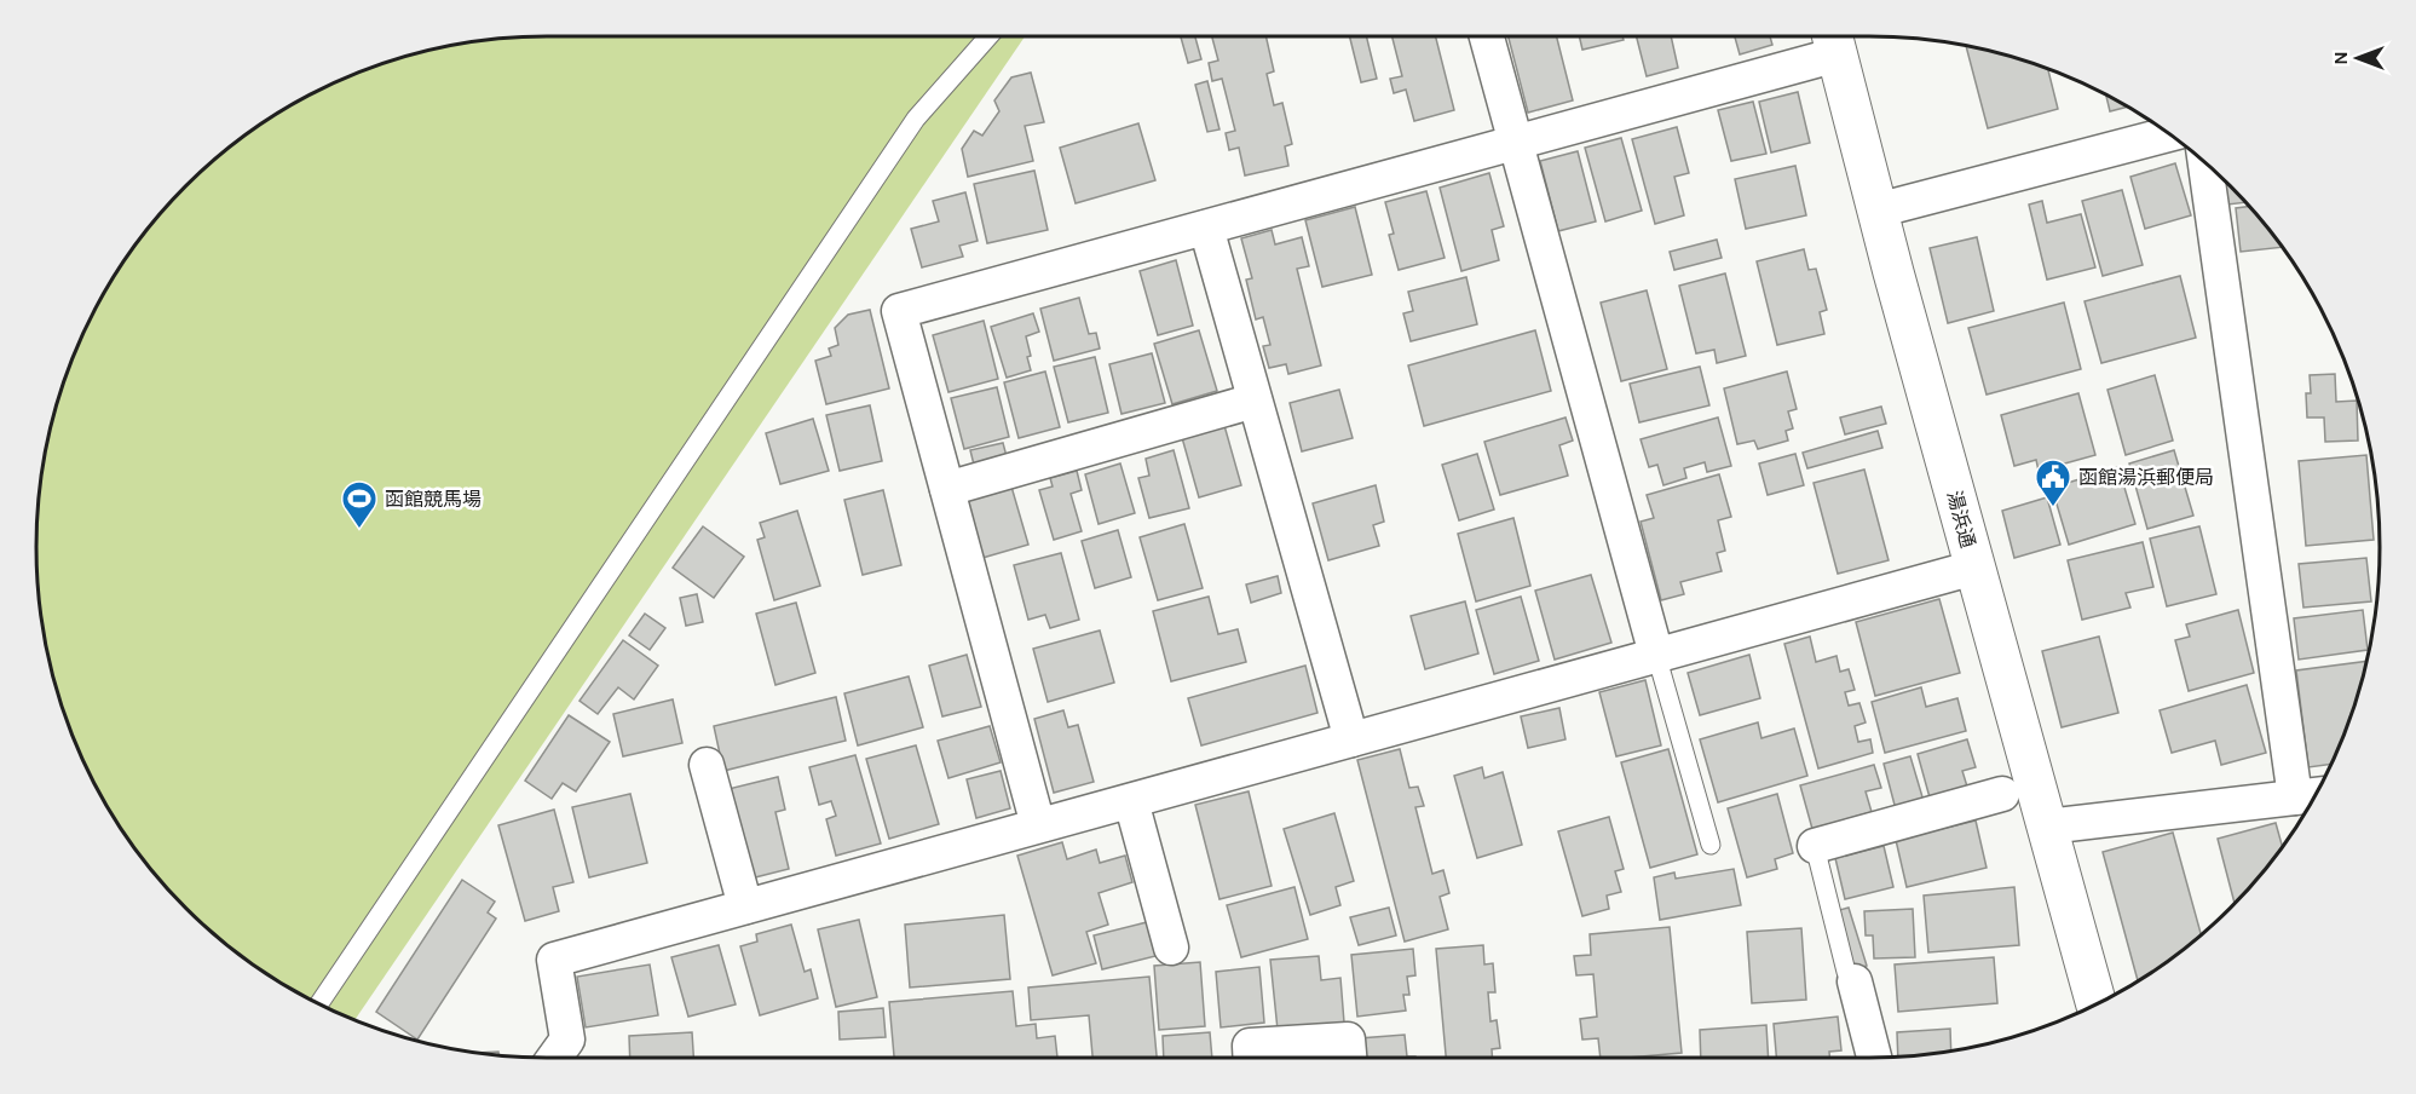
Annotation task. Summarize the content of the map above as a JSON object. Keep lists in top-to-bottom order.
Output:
{
  "streets": {
    "street": ["湯浜通"]
  },
  "places": {
    "public building": ["函館湯浜郵便局"],
    "sports": ["函館競馬場"]
  },
  "north": "left"
}
